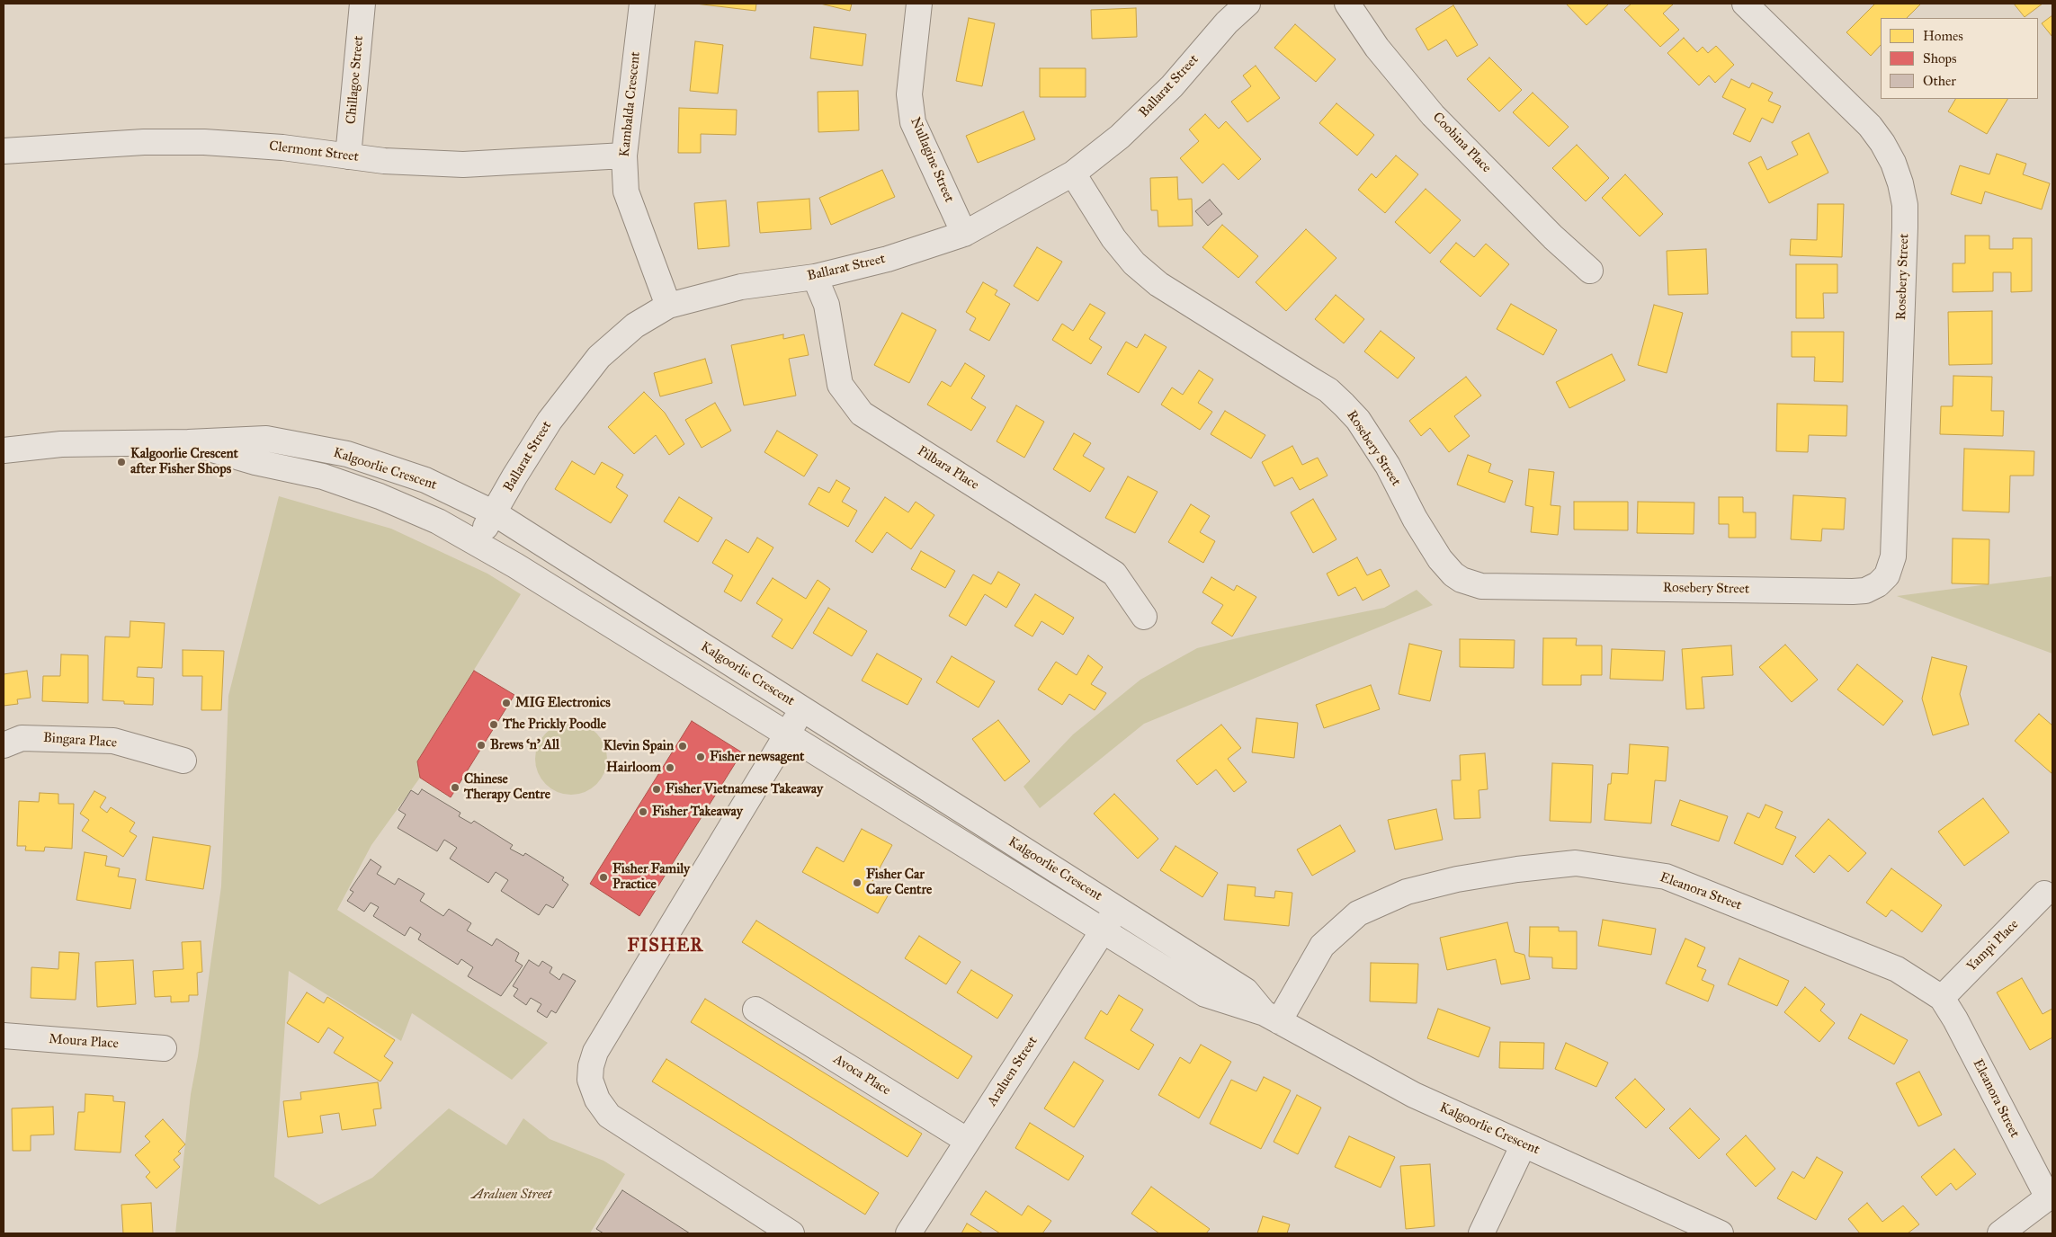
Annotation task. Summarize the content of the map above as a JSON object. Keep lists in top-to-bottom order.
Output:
{
  "streets": {
    "street": [
      "Chillagoe Street",
      "Ballarat Street",
      "Kambalda Crescent",
      "Coobina Place",
      "Clermont Street",
      "Nullagine Street",
      "Rosebery Street",
      "Pilbara Place",
      "Kalgoorlie Crescent",
      "Bingara Place",
      "Eleanora Street",
      "Yampi Place",
      "Moura Place",
      "Araluen Street",
      "Avoca Place"
    ]
  },
  "crossings": [
    ["Chillagoe Street", "Clermont Street"],
    ["Ballarat Street", "Kambalda Crescent"],
    ["Ballarat Street", "Nullagine Street"],
    ["Ballarat Street", "Rosebery Street"],
    ["Ballarat Street", "Pilbara Place"],
    ["Ballarat Street", "Kalgoorlie Crescent"],
    ["Kambalda Crescent", "Clermont Street"],
    ["Kalgoorlie Crescent", "Eleanora Street"],
    ["Kalgoorlie Crescent", "Araluen Street"],
    ["Eleanora Street", "Yampi Place"],
    ["Araluen Street", "Avoca Place"]
  ],
  "districts": ["FISHER"],
  "parks": ["Araluen Street"],
  "places": [
    "Kalgoorlie Crescent after Fisher Shops",
    "MIG Electronics",
    "The Prickly Poodle",
    "Brews ‘n’ All",
    "Klevin Spain",
    "Fisher newsagent",
    "Hairloom",
    "Chinese Therapy Centre",
    "Fisher Vietnamese Takeaway",
    "Fisher Takeaway",
    "Fisher Family Practice",
    "Fisher Car Care Centre"
  ],
  "legend": ["Homes", "Shops", "Other"]
}
